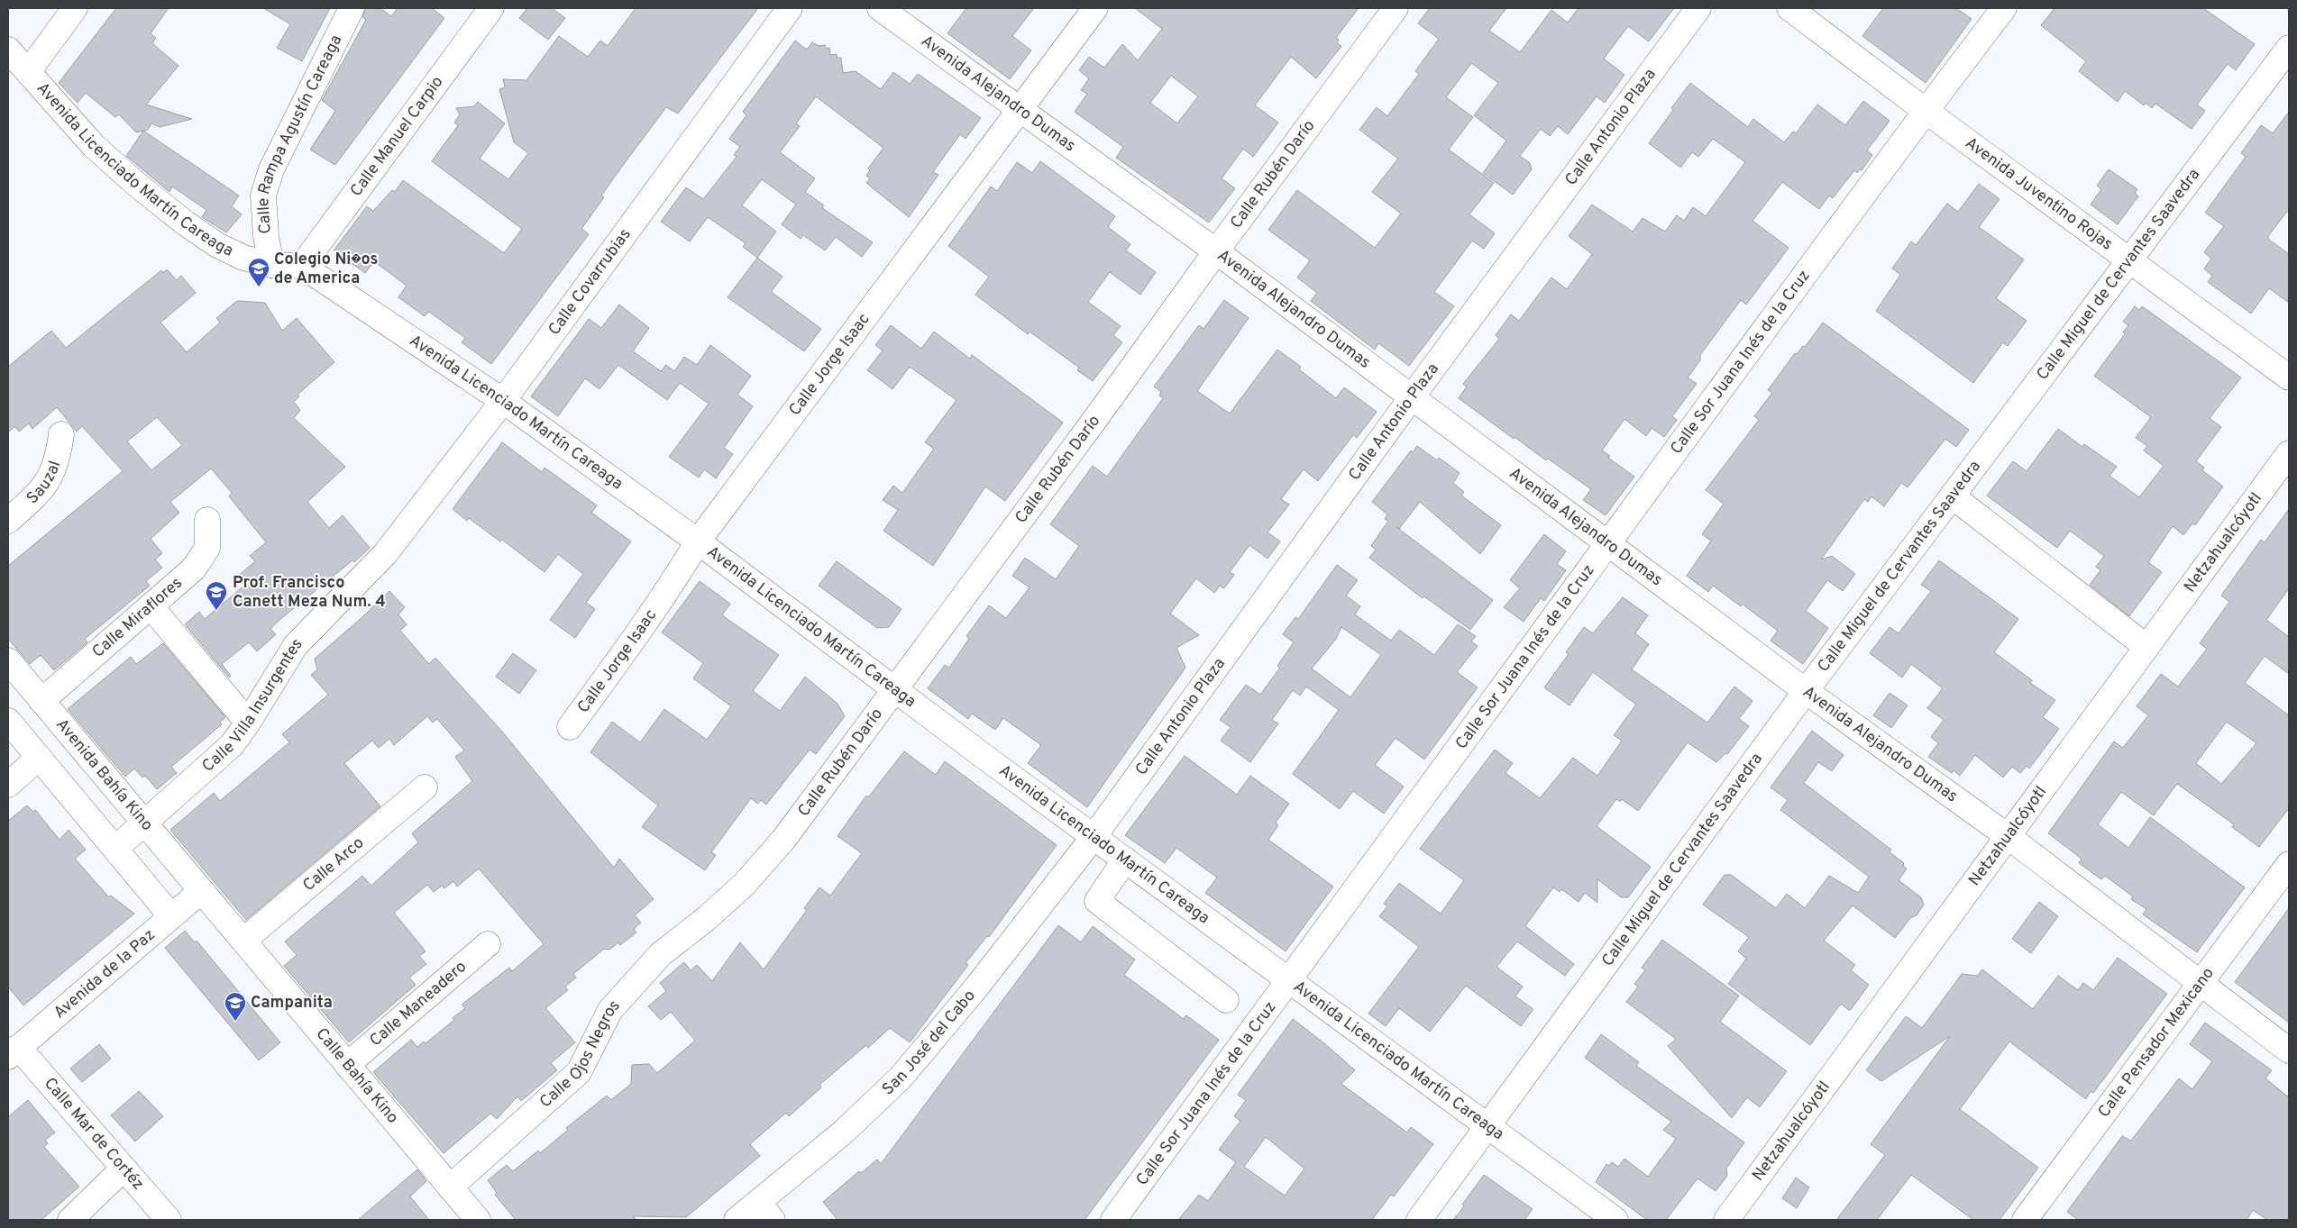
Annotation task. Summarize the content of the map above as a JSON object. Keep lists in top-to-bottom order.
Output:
{
  "streets": {
    "street": [
      "Avenida Alejandro Dumas",
      "Calle Antonio Plaza",
      "Calle Rampa Agustín Careaga",
      "Calle Manuel Carpio",
      "Avenida Licenciado Martín Careaga",
      "Calle Rubén Darío",
      "Avenida Juventino Rojas",
      "Calle Miguel de Cervantes Saavedra",
      "Calle Covarrubias",
      "Calle Sor Juana Inés de la Cruz",
      "Calle Jorge Isaac",
      "Sauzal",
      "Netzahualcóyotl",
      "Calle Miraflores",
      "Calle Villa Insurgentes",
      "Avenida Bahía Kino",
      "Calle Arco",
      "Avenida de la Paz",
      "Calle Maneadero",
      "San José del Cabo",
      "Calle Pensador Mexicano",
      "Calle Ojos Negros",
      "Calle Bahía Kino",
      "Calle Mar de Cortéz"
    ]
  },
  "crossings": [
    ["Avenida Alejandro Dumas", "Calle Antonio Plaza"],
    ["Avenida Alejandro Dumas", "Calle Rubén Darío"],
    ["Avenida Alejandro Dumas", "Calle Miguel de Cervantes Saavedra"],
    ["Avenida Alejandro Dumas", "Calle Sor Juana Inés de la Cruz"],
    ["Avenida Alejandro Dumas", "Calle Jorge Isaac"],
    ["Avenida Alejandro Dumas", "Netzahualcóyotl"],
    ["Avenida Alejandro Dumas", "Calle Pensador Mexicano"],
    ["Calle Antonio Plaza", "Avenida Licenciado Martín Careaga"],
    ["Calle Antonio Plaza", "San José del Cabo"],
    ["Calle Rampa Agustín Careaga", "Avenida Licenciado Martín Careaga"],
    ["Calle Manuel Carpio", "Avenida Licenciado Martín Careaga"],
    ["Avenida Licenciado Martín Careaga", "Calle Rubén Darío"],
    ["Avenida Licenciado Martín Careaga", "Calle Miguel de Cervantes Saavedra"],
    ["Avenida Licenciado Martín Careaga", "Calle Covarrubias"],
    ["Avenida Licenciado Martín Careaga", "Calle Sor Juana Inés de la Cruz"],
    ["Avenida Licenciado Martín Careaga", "Calle Jorge Isaac"],
    ["Avenida Licenciado Martín Careaga", "San José del Cabo"],
    ["Calle Rubén Darío", "Calle Ojos Negros"],
    ["Avenida Juventino Rojas", "Calle Miguel de Cervantes Saavedra"],
    ["Avenida Juventino Rojas", "Calle Sor Juana Inés de la Cruz"],
    ["Calle Covarrubias", "Calle Villa Insurgentes"],
    ["Calle Miraflores", "Avenida Bahía Kino"],
    ["Calle Villa Insurgentes", "Avenida Bahía Kino"],
    ["Avenida Bahía Kino", "Avenida de la Paz"],
    ["Avenida Bahía Kino", "Calle Bahía Kino"],
    ["Calle Arco", "Calle Bahía Kino"],
    ["Avenida de la Paz", "Calle Bahía Kino"],
    ["Avenida de la Paz", "Calle Mar de Cortéz"],
    ["Calle Maneadero", "Calle Bahía Kino"],
    ["Calle Ojos Negros", "Calle Bahía Kino"]
  ],
  "places": {
    "school or university": ["Colegio Ni�os de America", "Prof. Francisco Canett Meza Num. 4", "Campanita"]
  }
}
